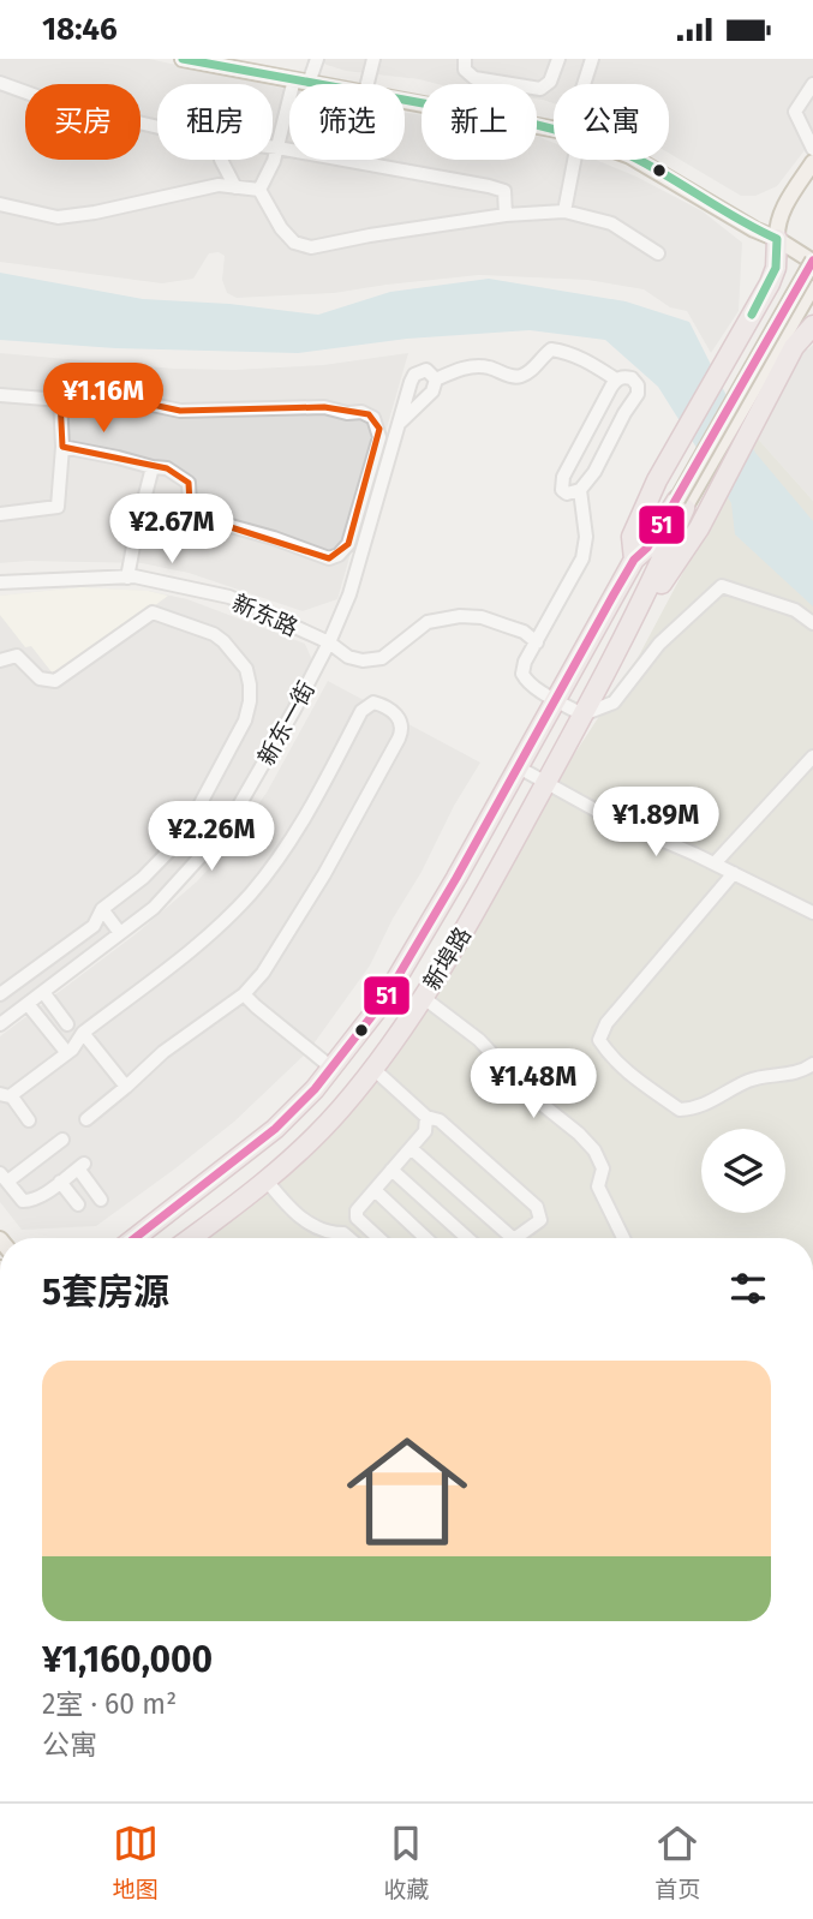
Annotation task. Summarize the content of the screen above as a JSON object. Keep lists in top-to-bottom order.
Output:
{
  "streets": {
    "highway": ["新埠路"],
    "street": ["新东路", "新东一街"]
  },
  "crossings": [
    ["新东路", "新东一街"]
  ],
  "lines": ["transit line 51"],
  "page": {
    "status": "18:46",
    "chip": [
      "买房",
      "租房",
      "筛选",
      "新上",
      "公寓"
    ],
    "price": [
      "¥1.16M",
      "¥2.67M",
      "¥1.89M",
      "¥2.26M",
      "¥1.48M"
    ],
    "heading": "5套房源",
    "list": [
      {
        "name": "¥1,160,000",
        "note": "2室 · 60 m² · 公寓"
      }
    ],
    "tabs": ["地图", "收藏", "首页"]
  }
}
